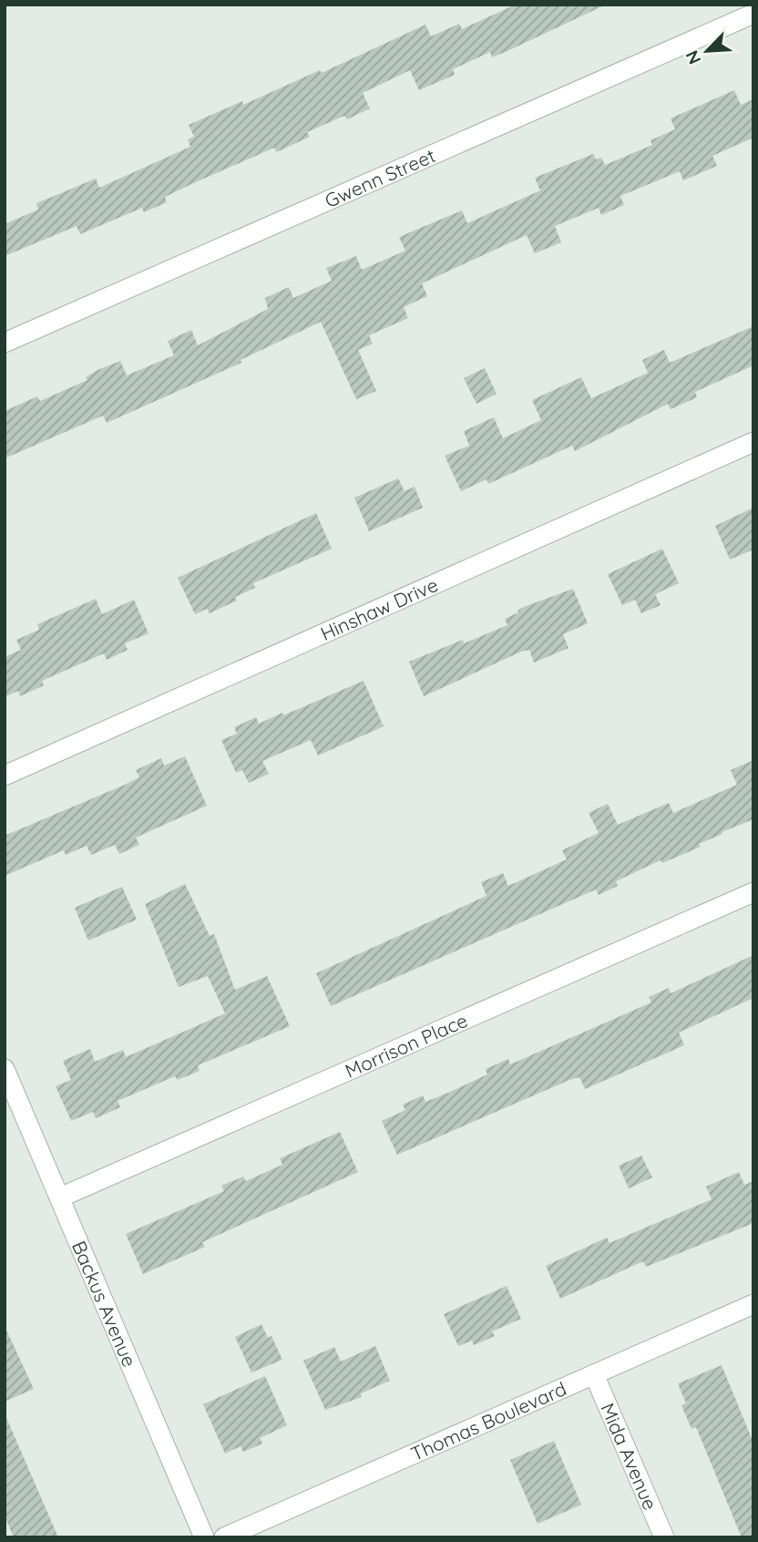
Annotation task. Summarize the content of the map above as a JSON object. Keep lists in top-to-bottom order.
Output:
{
  "streets": {
    "street": [
      "Gwenn Street",
      "Hinshaw Drive",
      "Morrison Place",
      "Backus Avenue",
      "Thomas Boulevard",
      "Mida Avenue"
    ]
  },
  "crossings": [
    ["Morrison Place", "Backus Avenue"],
    ["Thomas Boulevard", "Mida Avenue"]
  ],
  "north": "bottom left"
}
